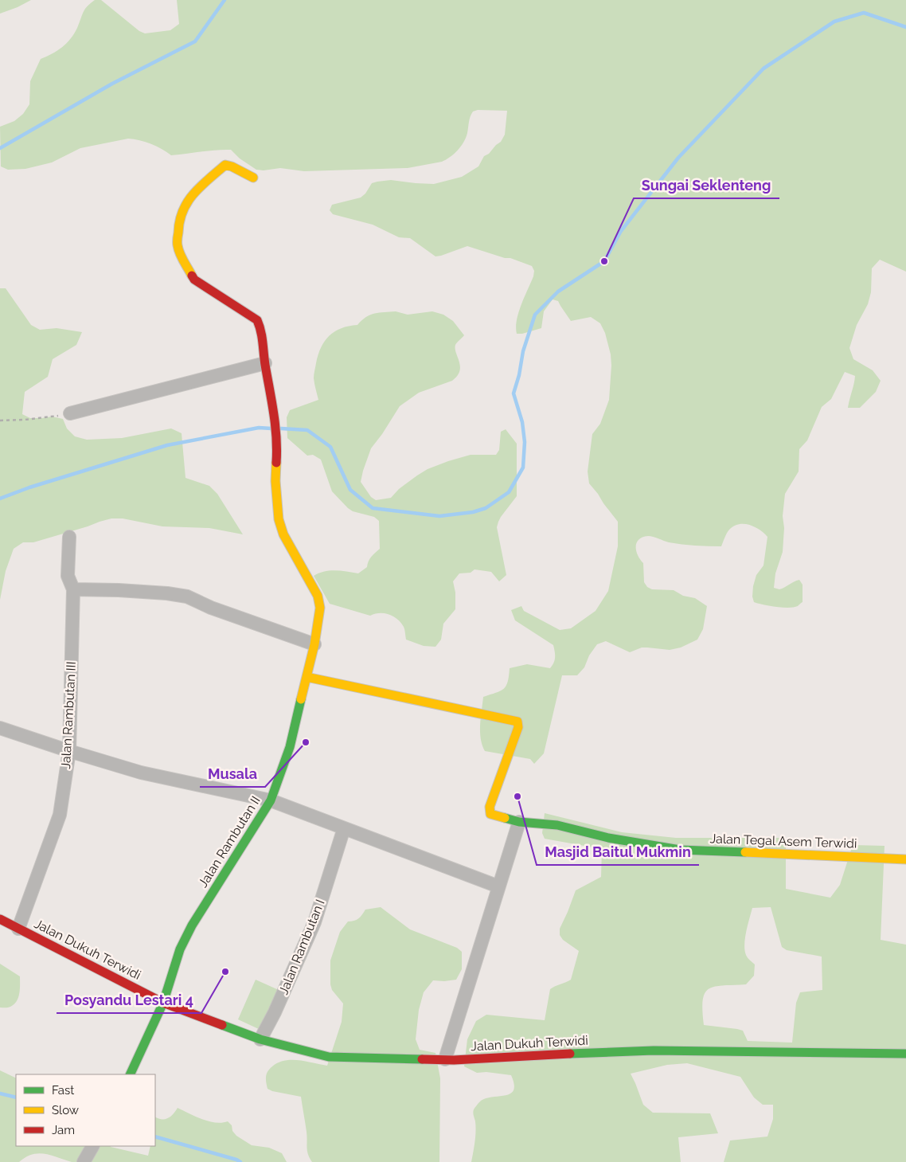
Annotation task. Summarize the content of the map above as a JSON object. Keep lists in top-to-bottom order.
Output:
{
  "streets": {
    "street": [
      "Jalan Rambutan III",
      "Jalan Tegal Asem Terwidi",
      "Jalan Rambutan II",
      "Jalan Rambutan I",
      "Jalan Dukuh Terwidi"
    ]
  },
  "crossings": [
    ["Jalan Rambutan III", "Jalan Dukuh Terwidi"],
    ["Jalan Tegal Asem Terwidi", "Jalan Rambutan II"],
    ["Jalan Rambutan II", "Jalan Dukuh Terwidi"],
    ["Jalan Rambutan I", "Jalan Dukuh Terwidi"]
  ],
  "places": [
    "Sungai Seklenteng",
    "Musala",
    "Masjid Baitul Mukmin",
    "Posyandu Lestari 4"
  ],
  "legend": ["Fast", "Slow", "Jam"]
}
